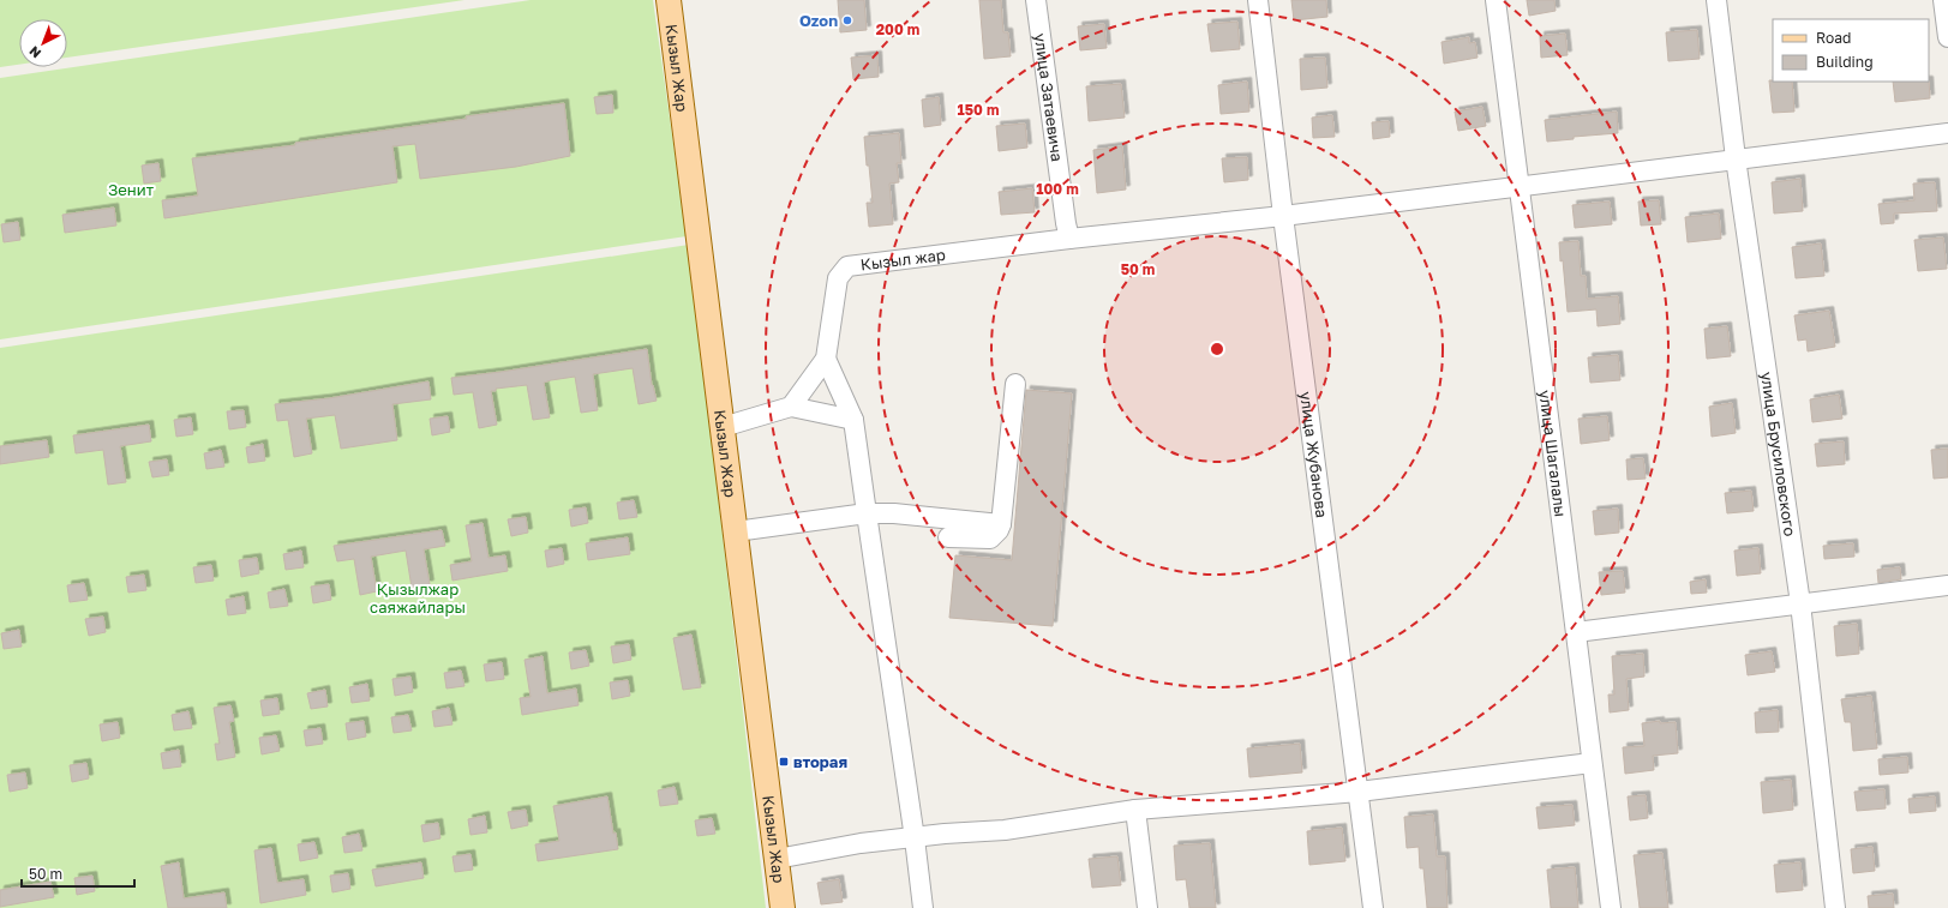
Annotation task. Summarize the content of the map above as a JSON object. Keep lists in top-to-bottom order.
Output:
{
  "streets": {
    "main road": ["Кызыл Жар"],
    "street": [
      "улица Затаевича",
      "Кызыл жар",
      "улица Шагалалы",
      "улица Брусиловского",
      "улица Жубанова"
    ]
  },
  "crossings": [
    ["Кызыл Жар", "Кызыл жар"],
    ["улица Затаевича", "Кызыл жар"],
    ["Кызыл жар", "улица Шагалалы"],
    ["Кызыл жар", "улица Брусиловского"],
    ["Кызыл жар", "улица Жубанова"]
  ],
  "parks": ["Зенит", "Қызылжар саяжайлары"],
  "places": {
    "other": ["Ozon"],
    "transit": ["вторая"]
  },
  "legend": ["Road", "Building"],
  "scale_bar": "50 m",
  "north": "bottom left",
  "rings": [
    "200 m",
    "150 m",
    "100 m",
    "50 m"
  ]
}
